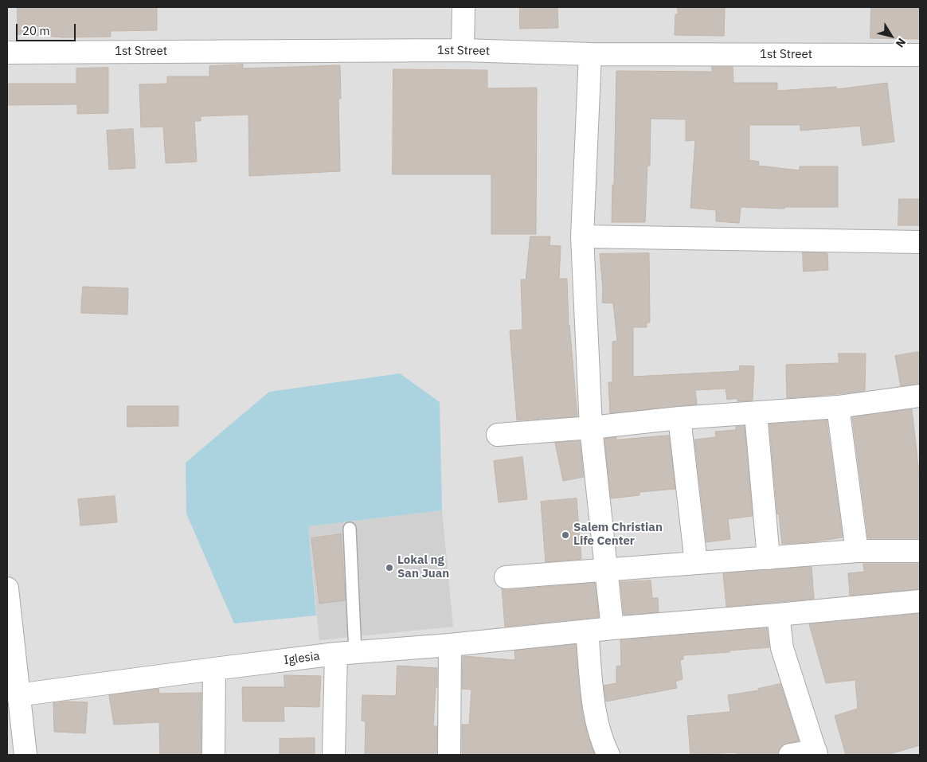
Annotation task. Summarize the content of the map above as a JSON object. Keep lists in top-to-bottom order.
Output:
{
  "streets": {
    "street": ["1st Street", "Iglesia"]
  },
  "places": ["Salem Christian Life Center", "Lokal ng San Juan"],
  "scale_bar": "20 m",
  "north": "bottom right"
}
